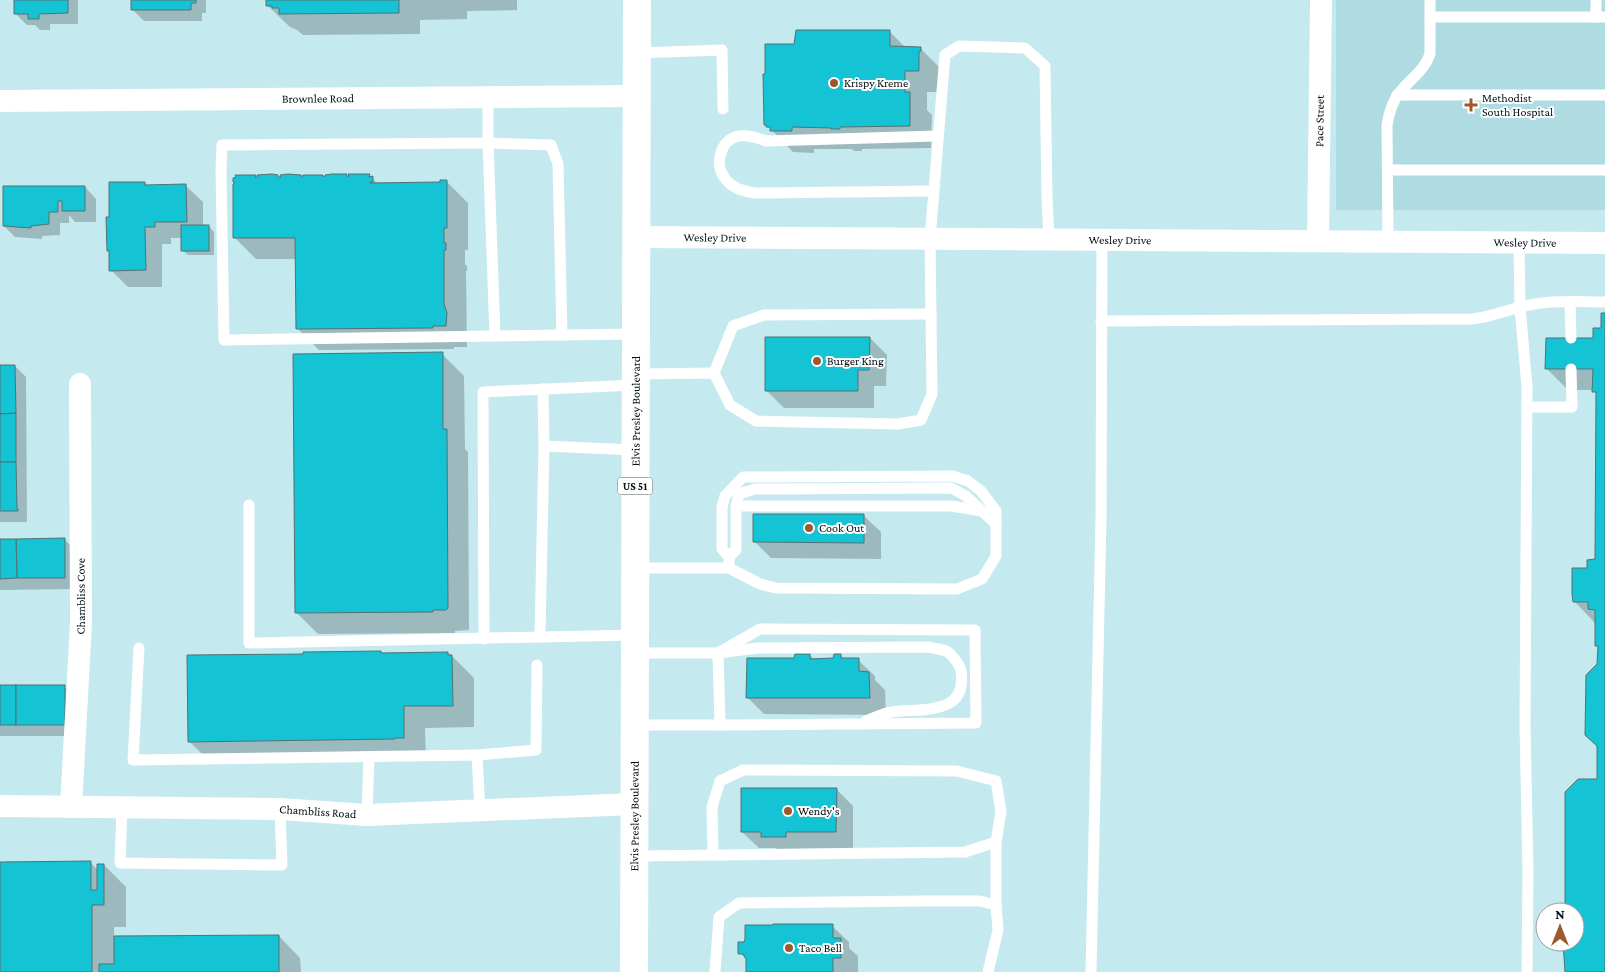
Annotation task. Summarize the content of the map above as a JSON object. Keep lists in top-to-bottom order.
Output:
{
  "streets": {
    "main road": ["Elvis Presley Boulevard", "US 51"],
    "street": [
      "Brownlee Road",
      "Pace Street",
      "Wesley Drive",
      "Chambliss Cove",
      "Chambliss Road"
    ]
  },
  "crossings": [
    ["Brownlee Road", "Elvis Presley Boulevard"],
    ["Pace Street", "Wesley Drive"],
    ["Wesley Drive", "Elvis Presley Boulevard"],
    ["Elvis Presley Boulevard", "Chambliss Road"],
    ["Chambliss Cove", "Chambliss Road"]
  ],
  "places": {
    "other": [
      "Krispy Kreme",
      "Burger King",
      "Cook Out",
      "Wendy's",
      "Taco Bell"
    ],
    "health": ["Methodist South Hospital"]
  },
  "north": "top"
}
